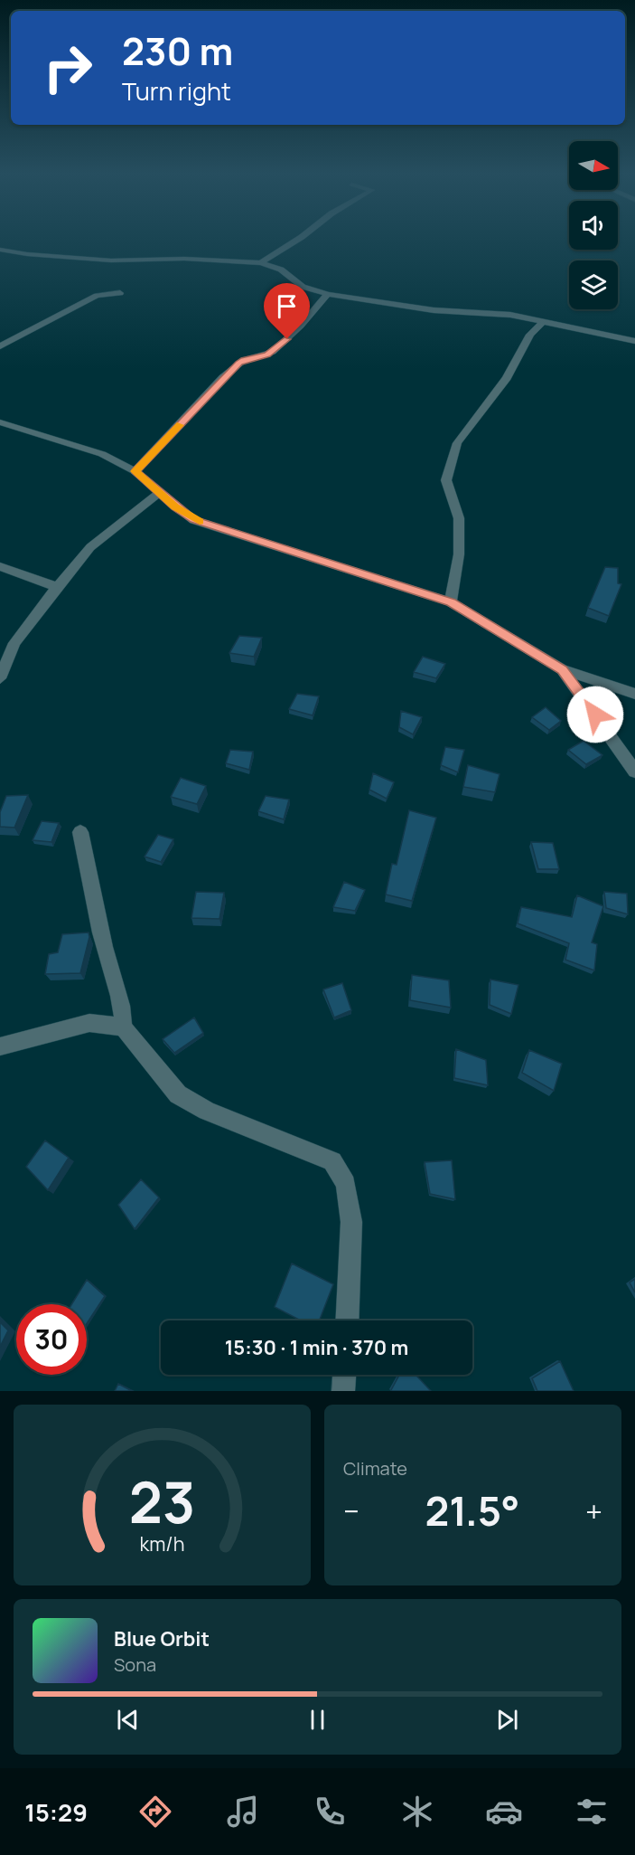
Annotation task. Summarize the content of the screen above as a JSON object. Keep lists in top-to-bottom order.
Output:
{
  "north": "right",
  "page": {
    "turn": ["230 m", "Turn right"],
    "limit": "30",
    "trip": "15:30 · 1 min · 370 m",
    "tile": "Climate",
    "heat": ["−", "21.5°", "+"],
    "song": ["Blue Orbit", "Sona"],
    "tabs": "15:29",
    "gauge": ["23", "km/h"]
  }
}
